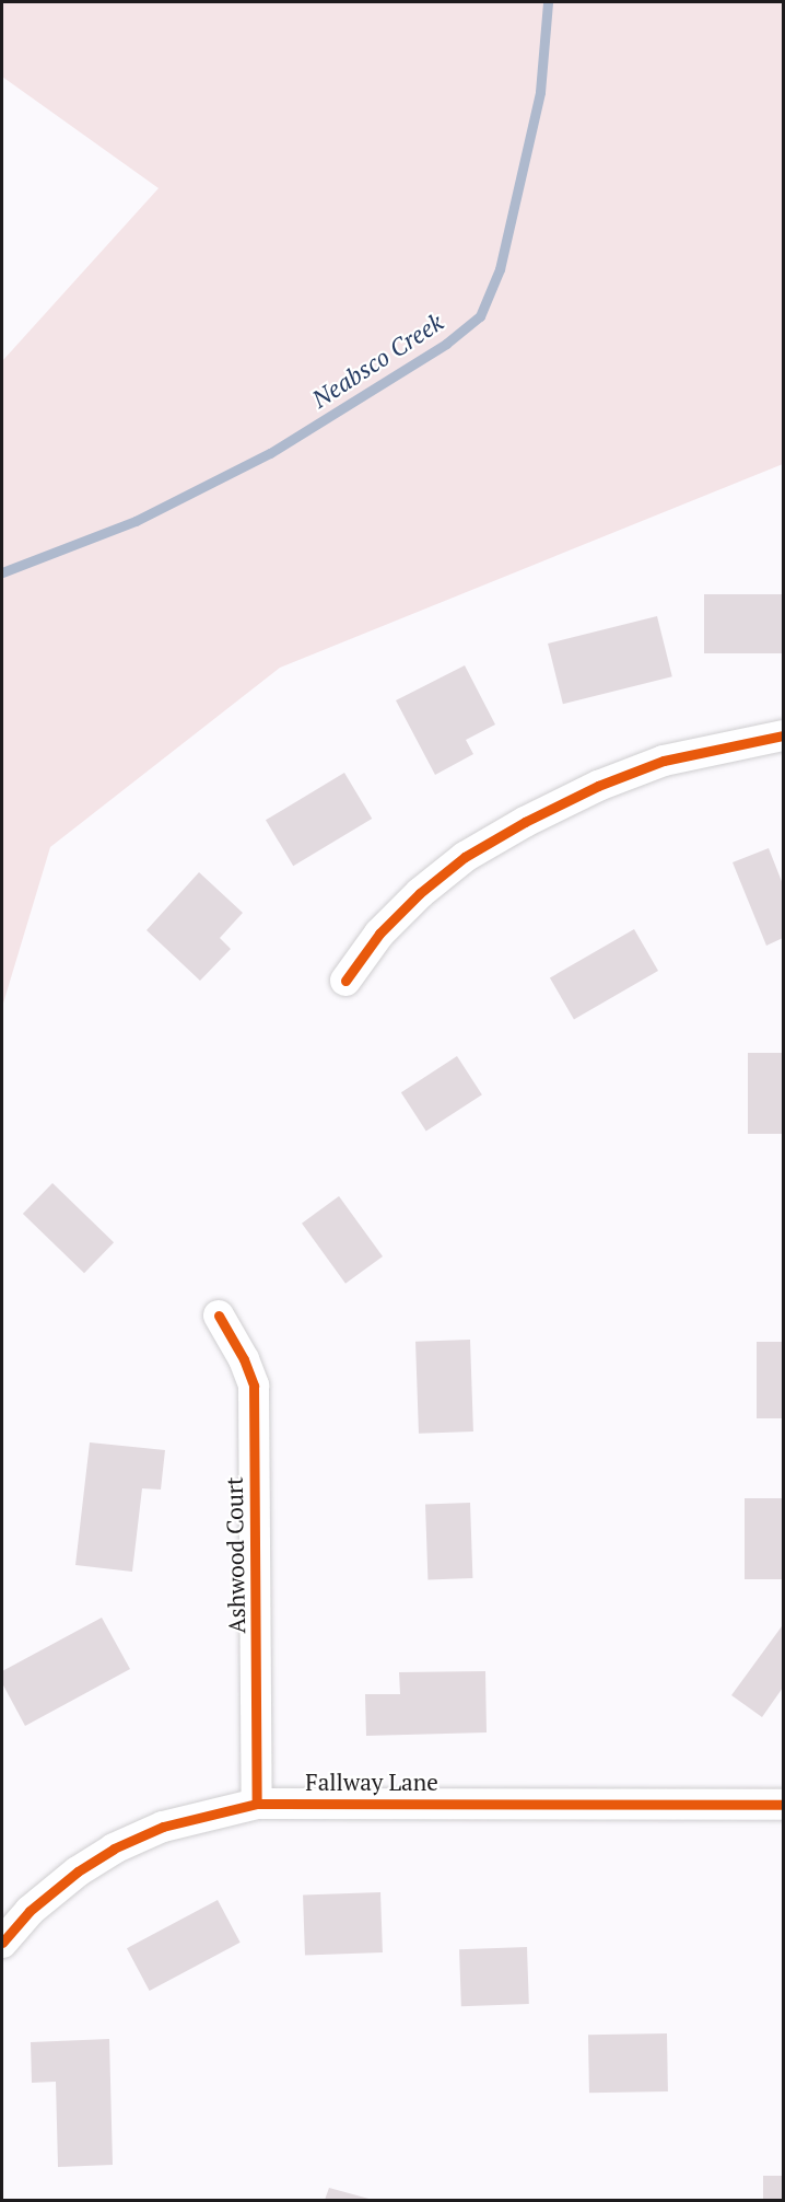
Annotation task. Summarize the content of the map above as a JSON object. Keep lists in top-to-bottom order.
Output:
{
  "streets": {
    "street": ["Ashwood Court", "Fallway Lane"]
  },
  "crossings": [
    ["Ashwood Court", "Fallway Lane"]
  ],
  "water": ["Neabsco Creek"]
}
